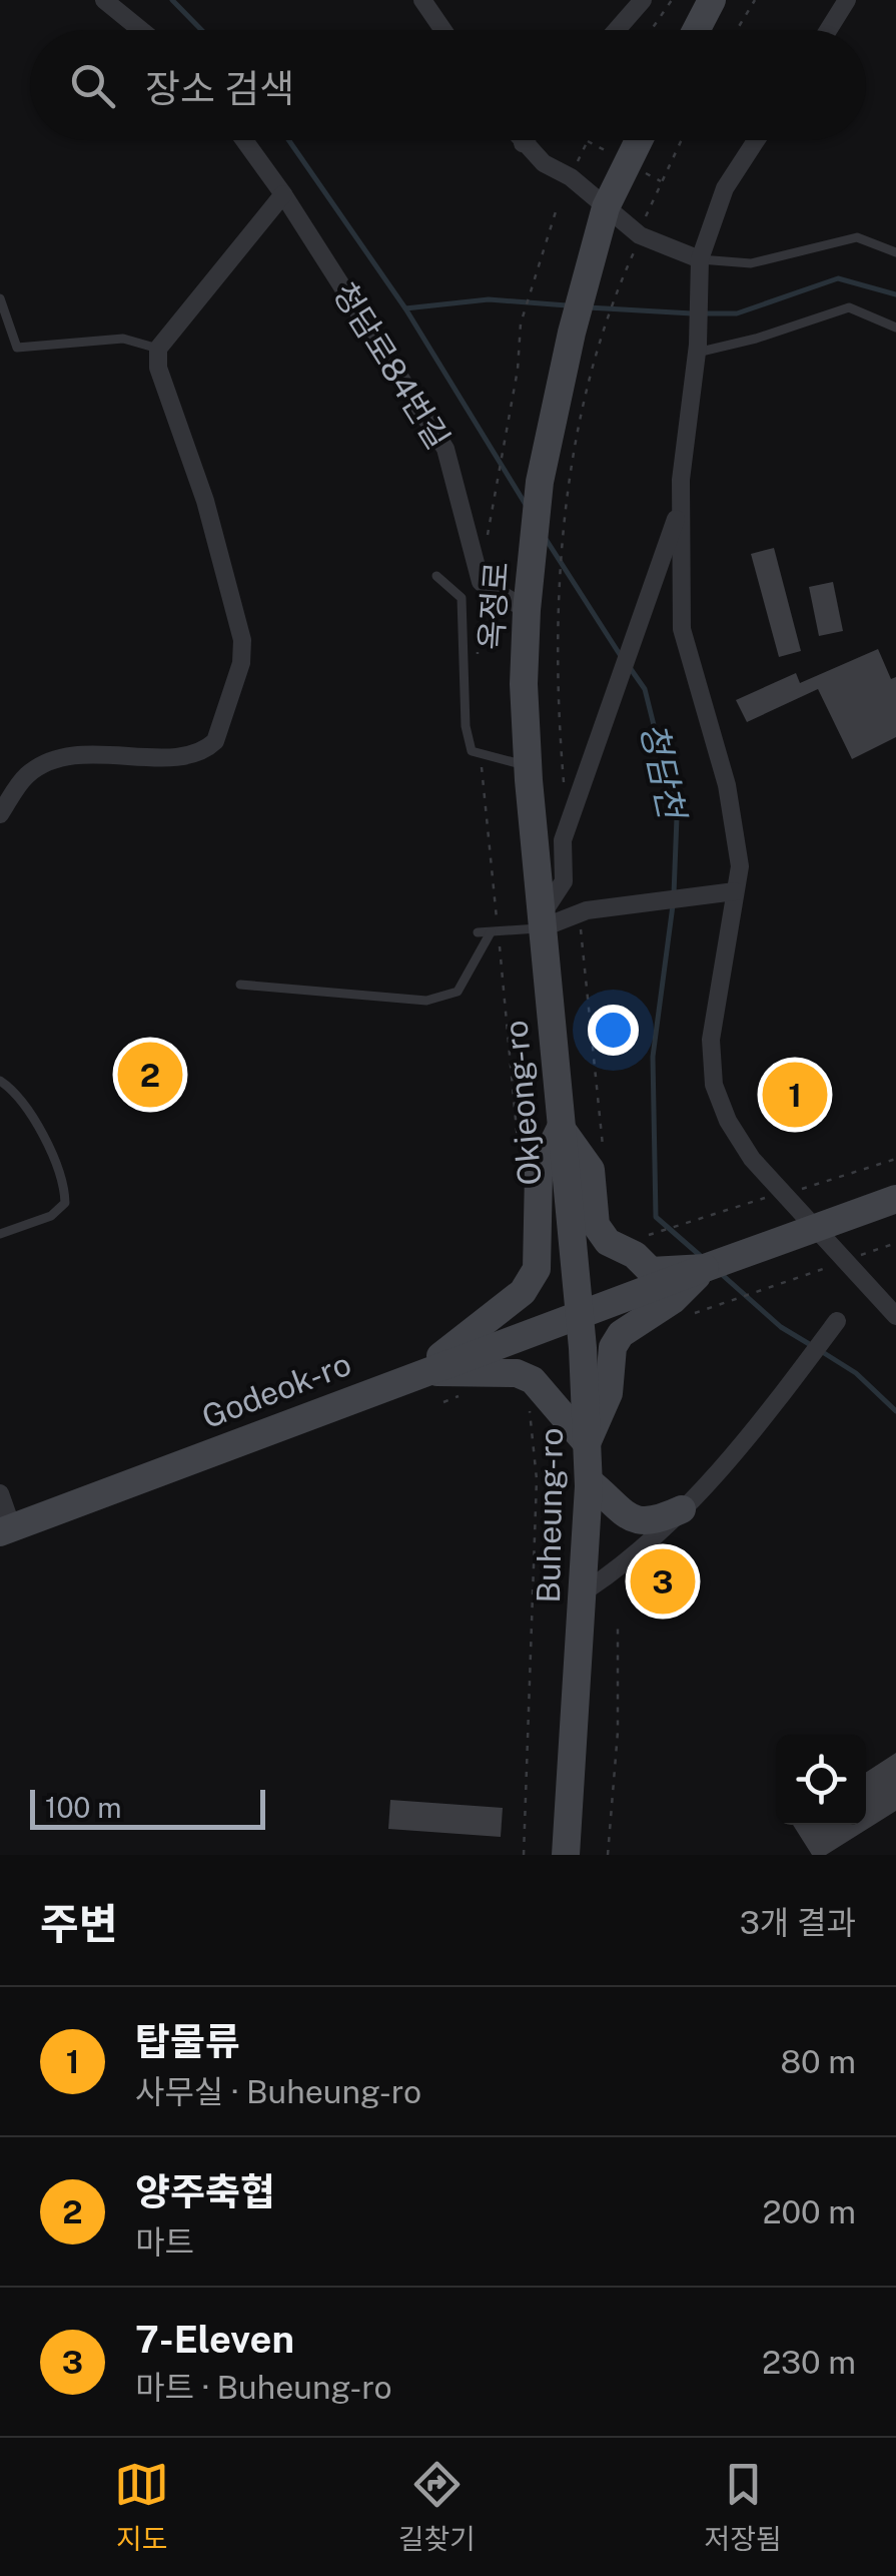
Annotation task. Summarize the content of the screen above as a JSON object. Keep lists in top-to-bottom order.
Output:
{
  "streets": {
    "main road": [
      "옥정로",
      "Okjeong-ro",
      "Godeok-ro",
      "Buheung-ro"
    ],
    "street": ["청담로84번길"]
  },
  "crossings": [
    ["청담로84번길", "옥정로"],
    ["옥정로", "Okjeong-ro"],
    ["Okjeong-ro", "Godeok-ro"],
    ["Okjeong-ro", "Buheung-ro"],
    ["Godeok-ro", "Buheung-ro"]
  ],
  "water": ["청담천"],
  "scale_bar": "100 m",
  "page": {
    "search": "장소 검색",
    "pins": ["2", "1", "3"],
    "scale": "100 m",
    "heading": ["주변", "3개 결과"],
    "list": [
      {
        "mark": "1",
        "name": "탑물류",
        "note": "사무실 · Buheung-ro",
        "value": "80 m"
      },
      {
        "mark": "2",
        "name": "양주축협",
        "note": "마트",
        "value": "200 m"
      },
      {
        "mark": "3",
        "name": "7-Eleven",
        "note": "마트 · Buheung-ro",
        "value": "230 m"
      }
    ],
    "nav": ["지도", "길찾기", "저장됨"]
  }
}
